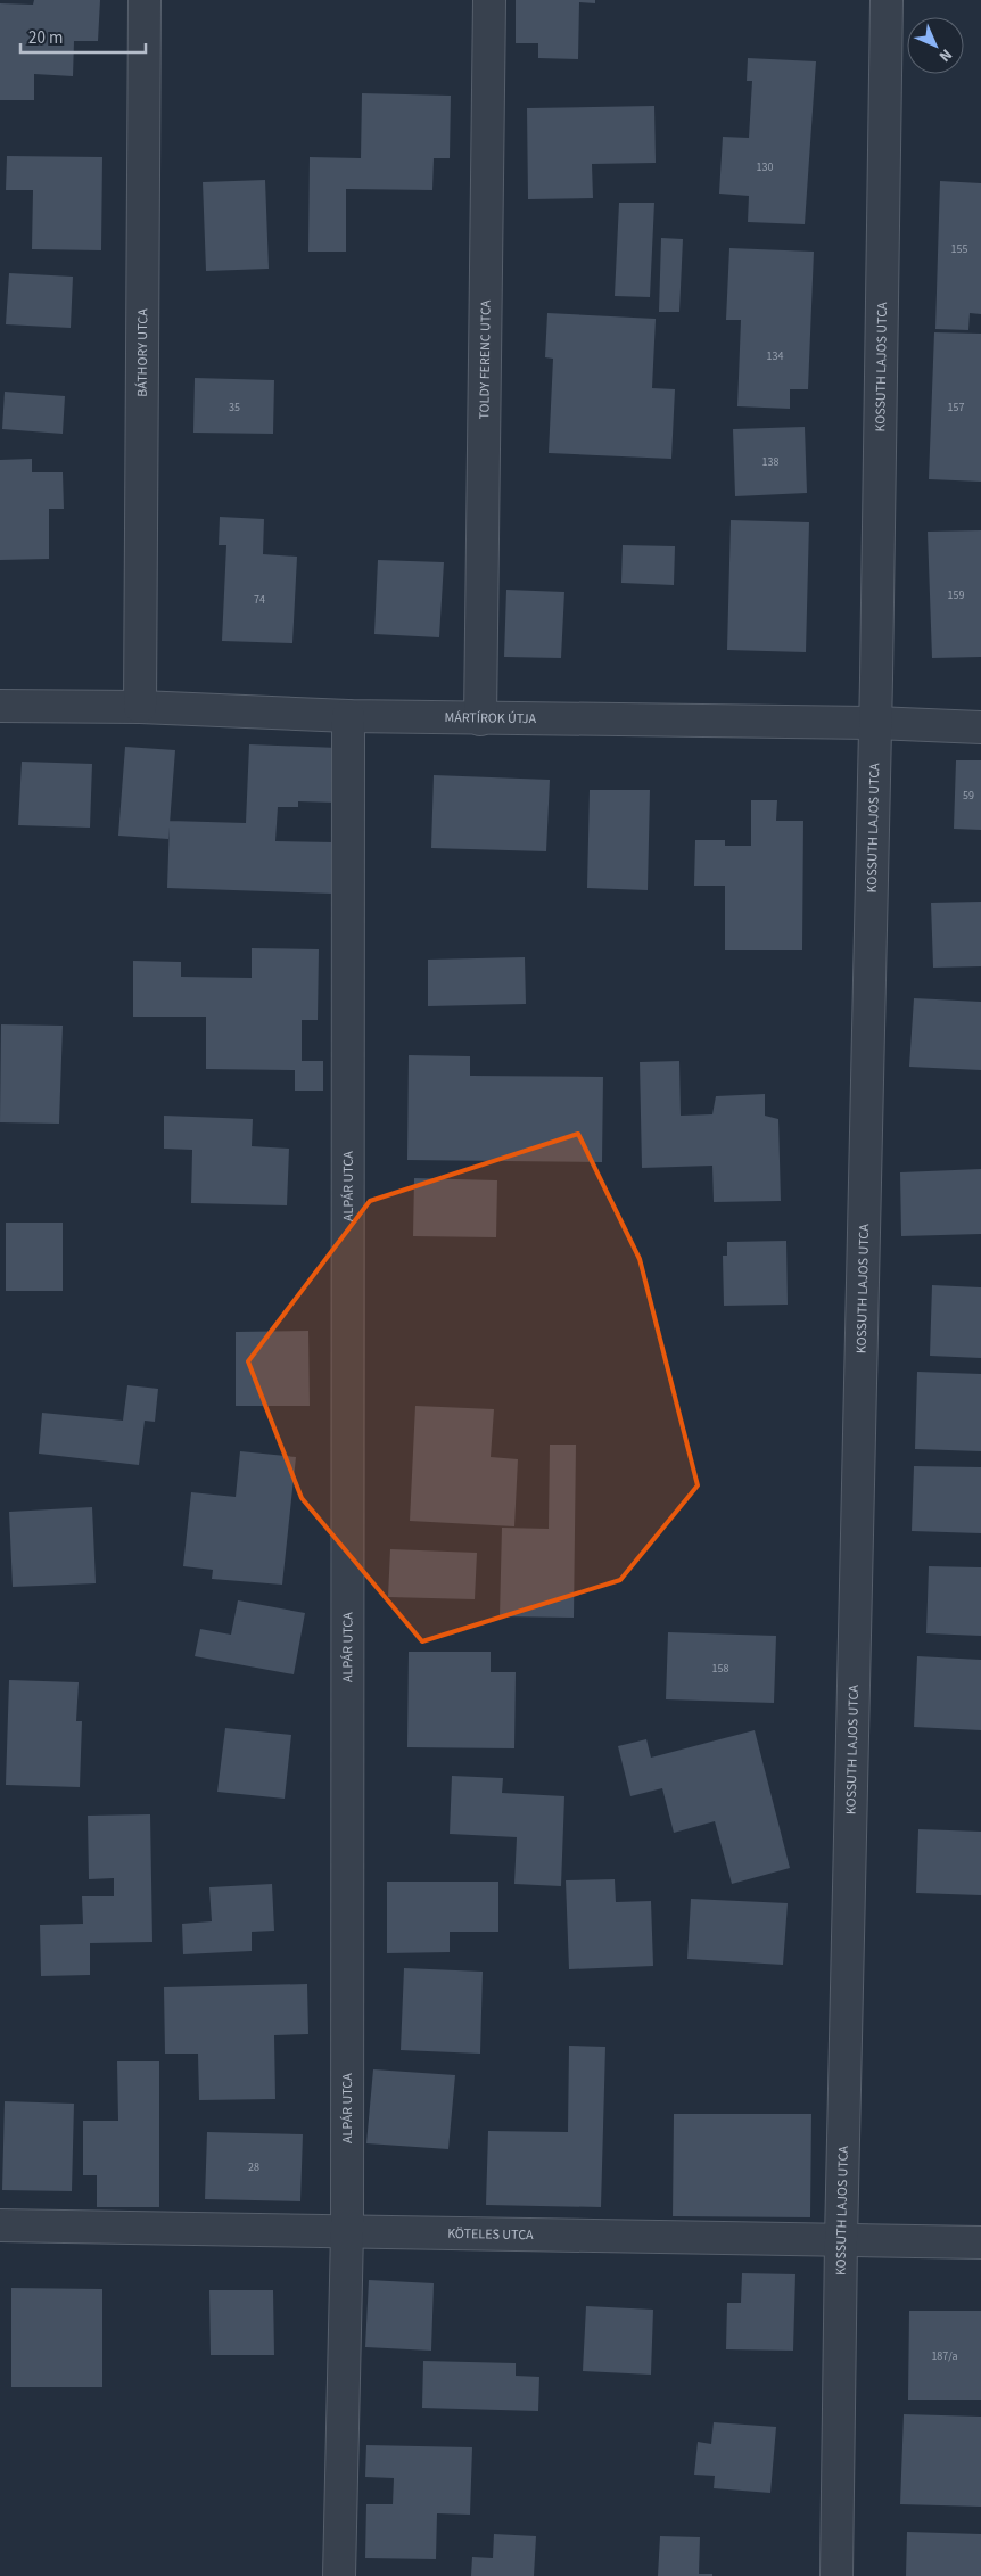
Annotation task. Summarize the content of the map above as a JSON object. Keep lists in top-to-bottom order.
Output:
{
  "streets": {
    "street": [
      "BÁTHORY UTCA",
      "TOLDY FERENC UTCA",
      "KOSSUTH LAJOS UTCA",
      "MÁRTÍROK ÚTJA",
      "ALPÁR UTCA",
      "KÖTELES UTCA"
    ]
  },
  "crossings": [
    ["BÁTHORY UTCA", "MÁRTÍROK ÚTJA"],
    ["TOLDY FERENC UTCA", "MÁRTÍROK ÚTJA"],
    ["KOSSUTH LAJOS UTCA", "MÁRTÍROK ÚTJA"],
    ["KOSSUTH LAJOS UTCA", "KÖTELES UTCA"],
    ["MÁRTÍROK ÚTJA", "ALPÁR UTCA"],
    ["ALPÁR UTCA", "KÖTELES UTCA"]
  ],
  "house_numbers": [
    "130",
    "155",
    "134",
    "35",
    "157",
    "138",
    "159",
    "74",
    "59",
    "158",
    "28",
    "187/a"
  ],
  "scale_bar": "20 m",
  "north": "bottom right"
}
